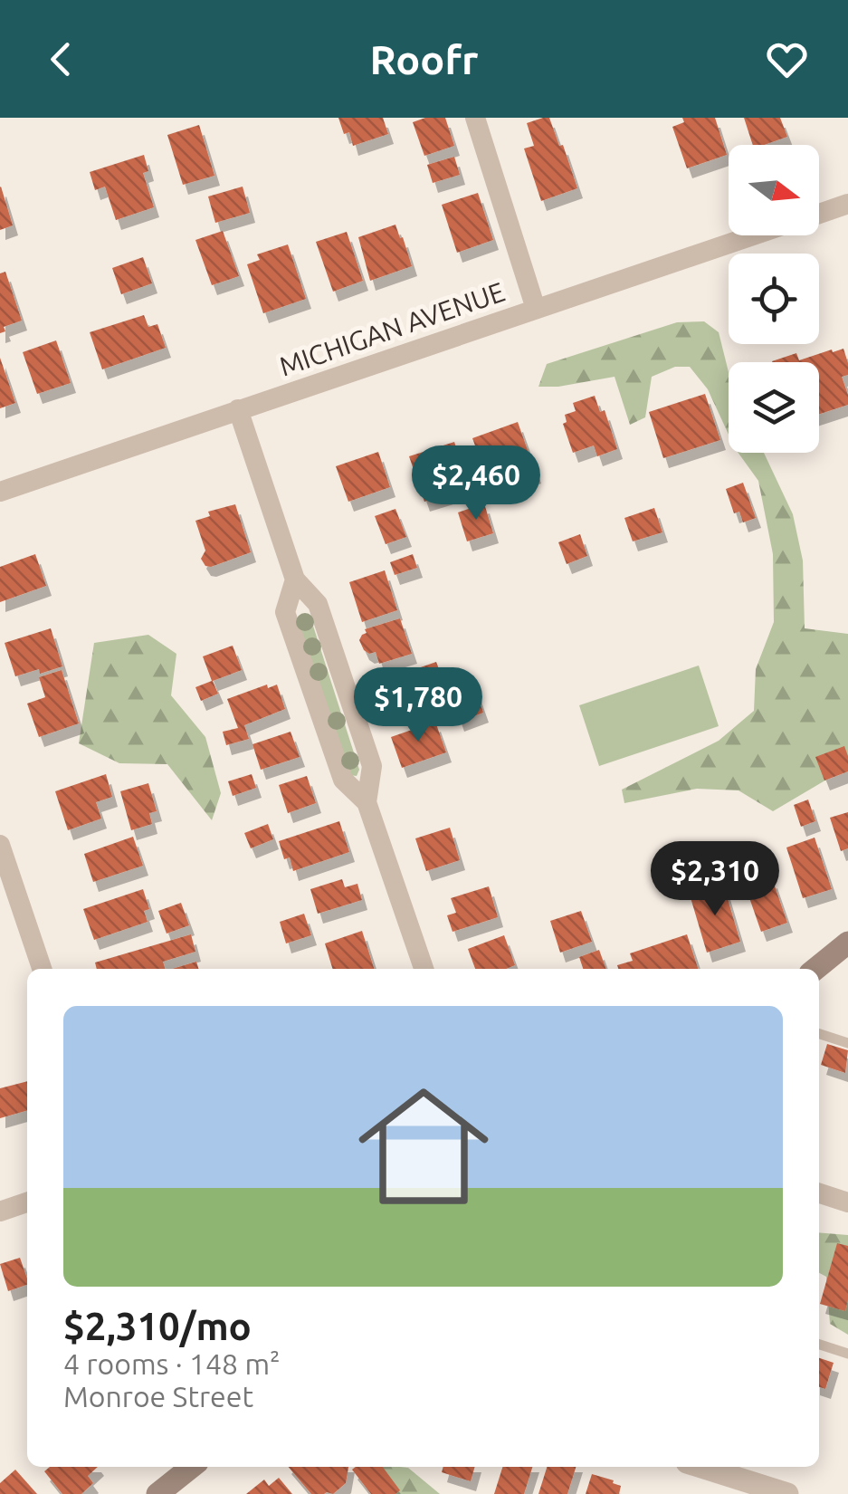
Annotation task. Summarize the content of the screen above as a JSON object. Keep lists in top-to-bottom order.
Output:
{
  "streets": {
    "street": ["MICHIGAN AVENUE"]
  },
  "north": "right",
  "page": {
    "header": "Roofr",
    "price": ["$2,460", "$1,780", "$2,310"],
    "list": [
      {
        "name": "$2,310/mo",
        "note": "4 rooms · 148 m² · Monroe Street"
      }
    ]
  }
}
